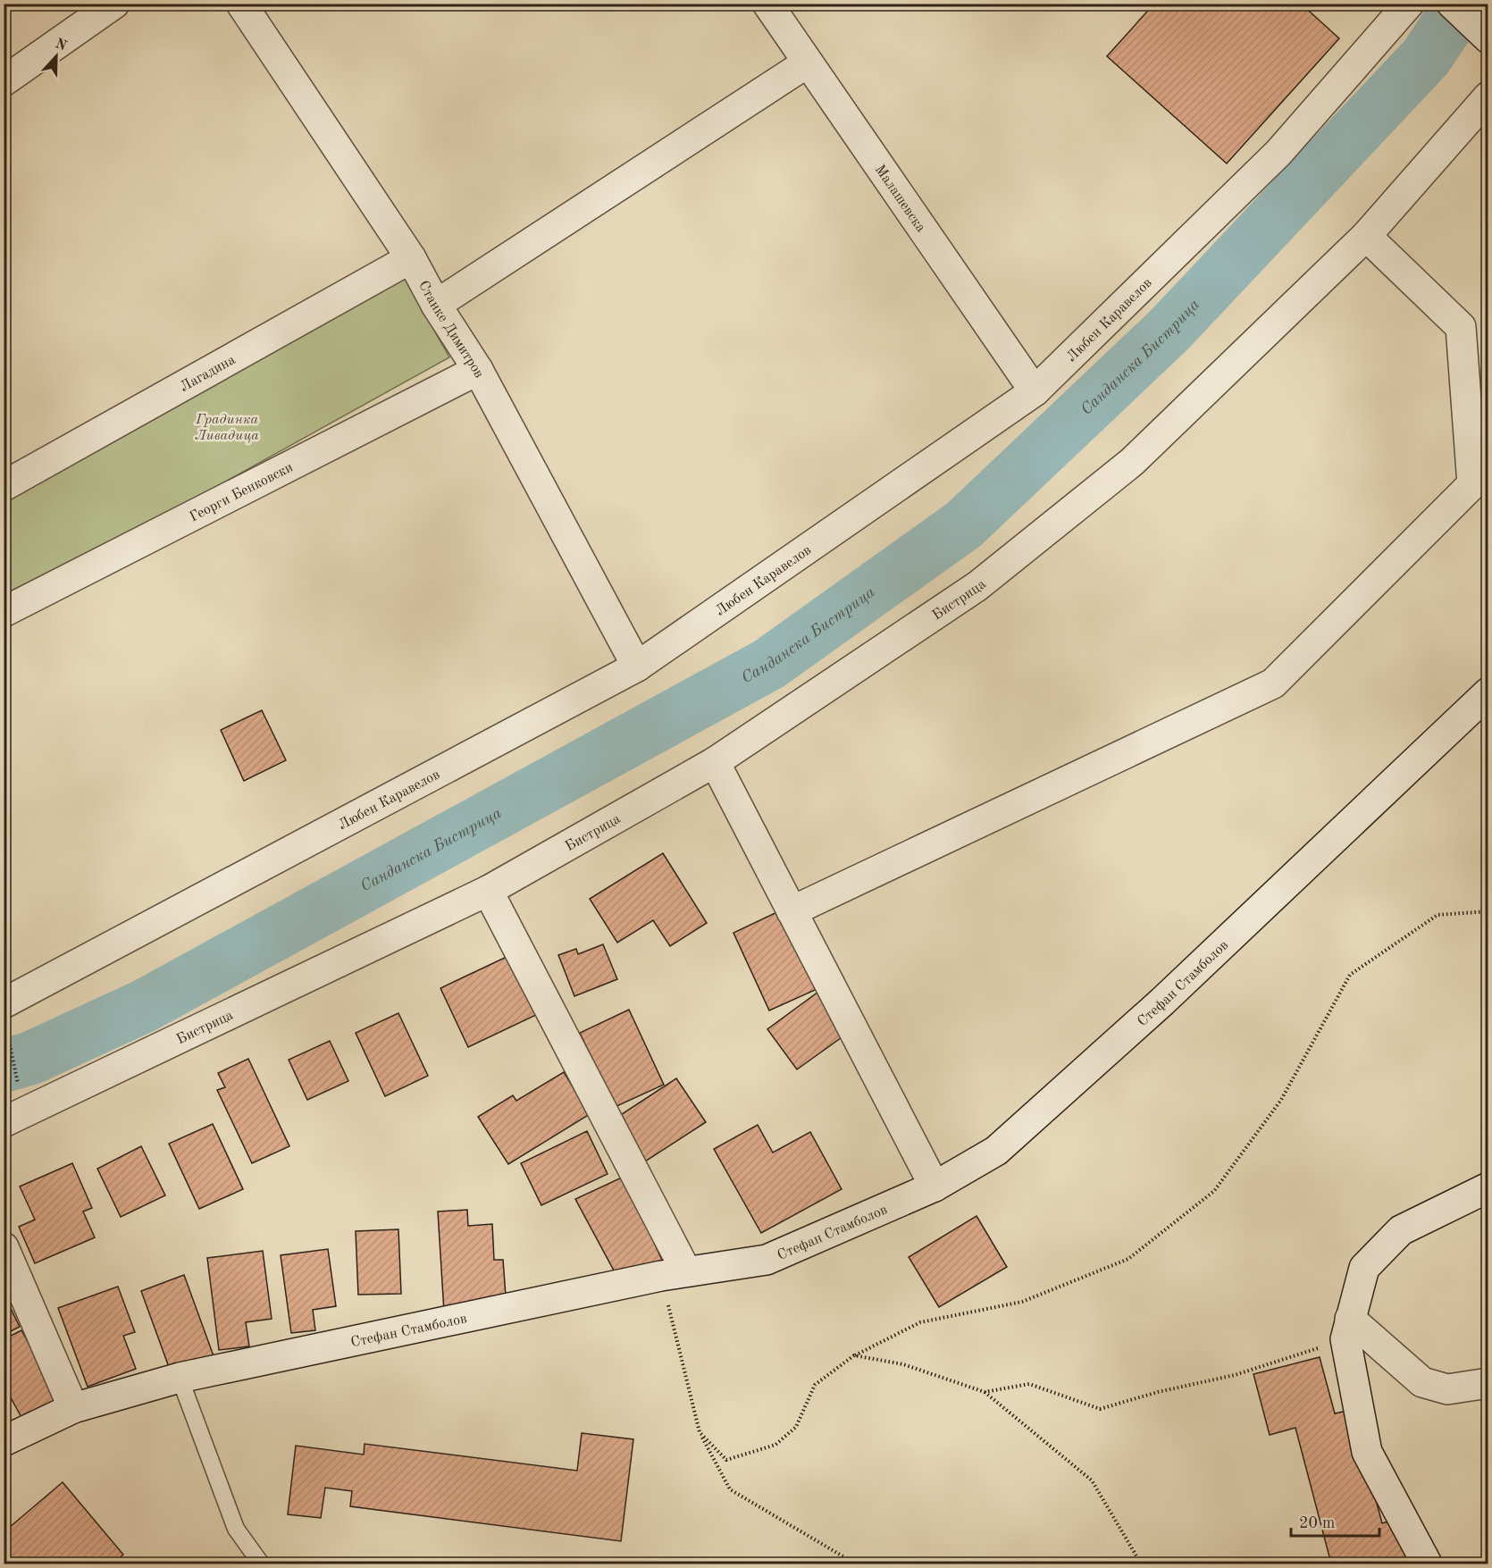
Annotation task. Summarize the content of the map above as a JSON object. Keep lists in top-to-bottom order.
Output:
{
  "streets": {
    "street": [
      "Малашевска",
      "Любен Каравелов",
      "Станке Димитров",
      "Лагадина",
      "Георги Бенковски",
      "Бистрица",
      "Стефан Стамболов"
    ]
  },
  "crossings": [
    ["Малашевска", "Любен Каравелов"],
    ["Любен Каравелов", "Станке Димитров"],
    ["Станке Димитров", "Лагадина"],
    ["Станке Димитров", "Георги Бенковски"]
  ],
  "water": ["Санданска Бистрица"],
  "parks": ["Градинка Ливадица"],
  "scale_bar": "20 m",
  "north": "top"
}
